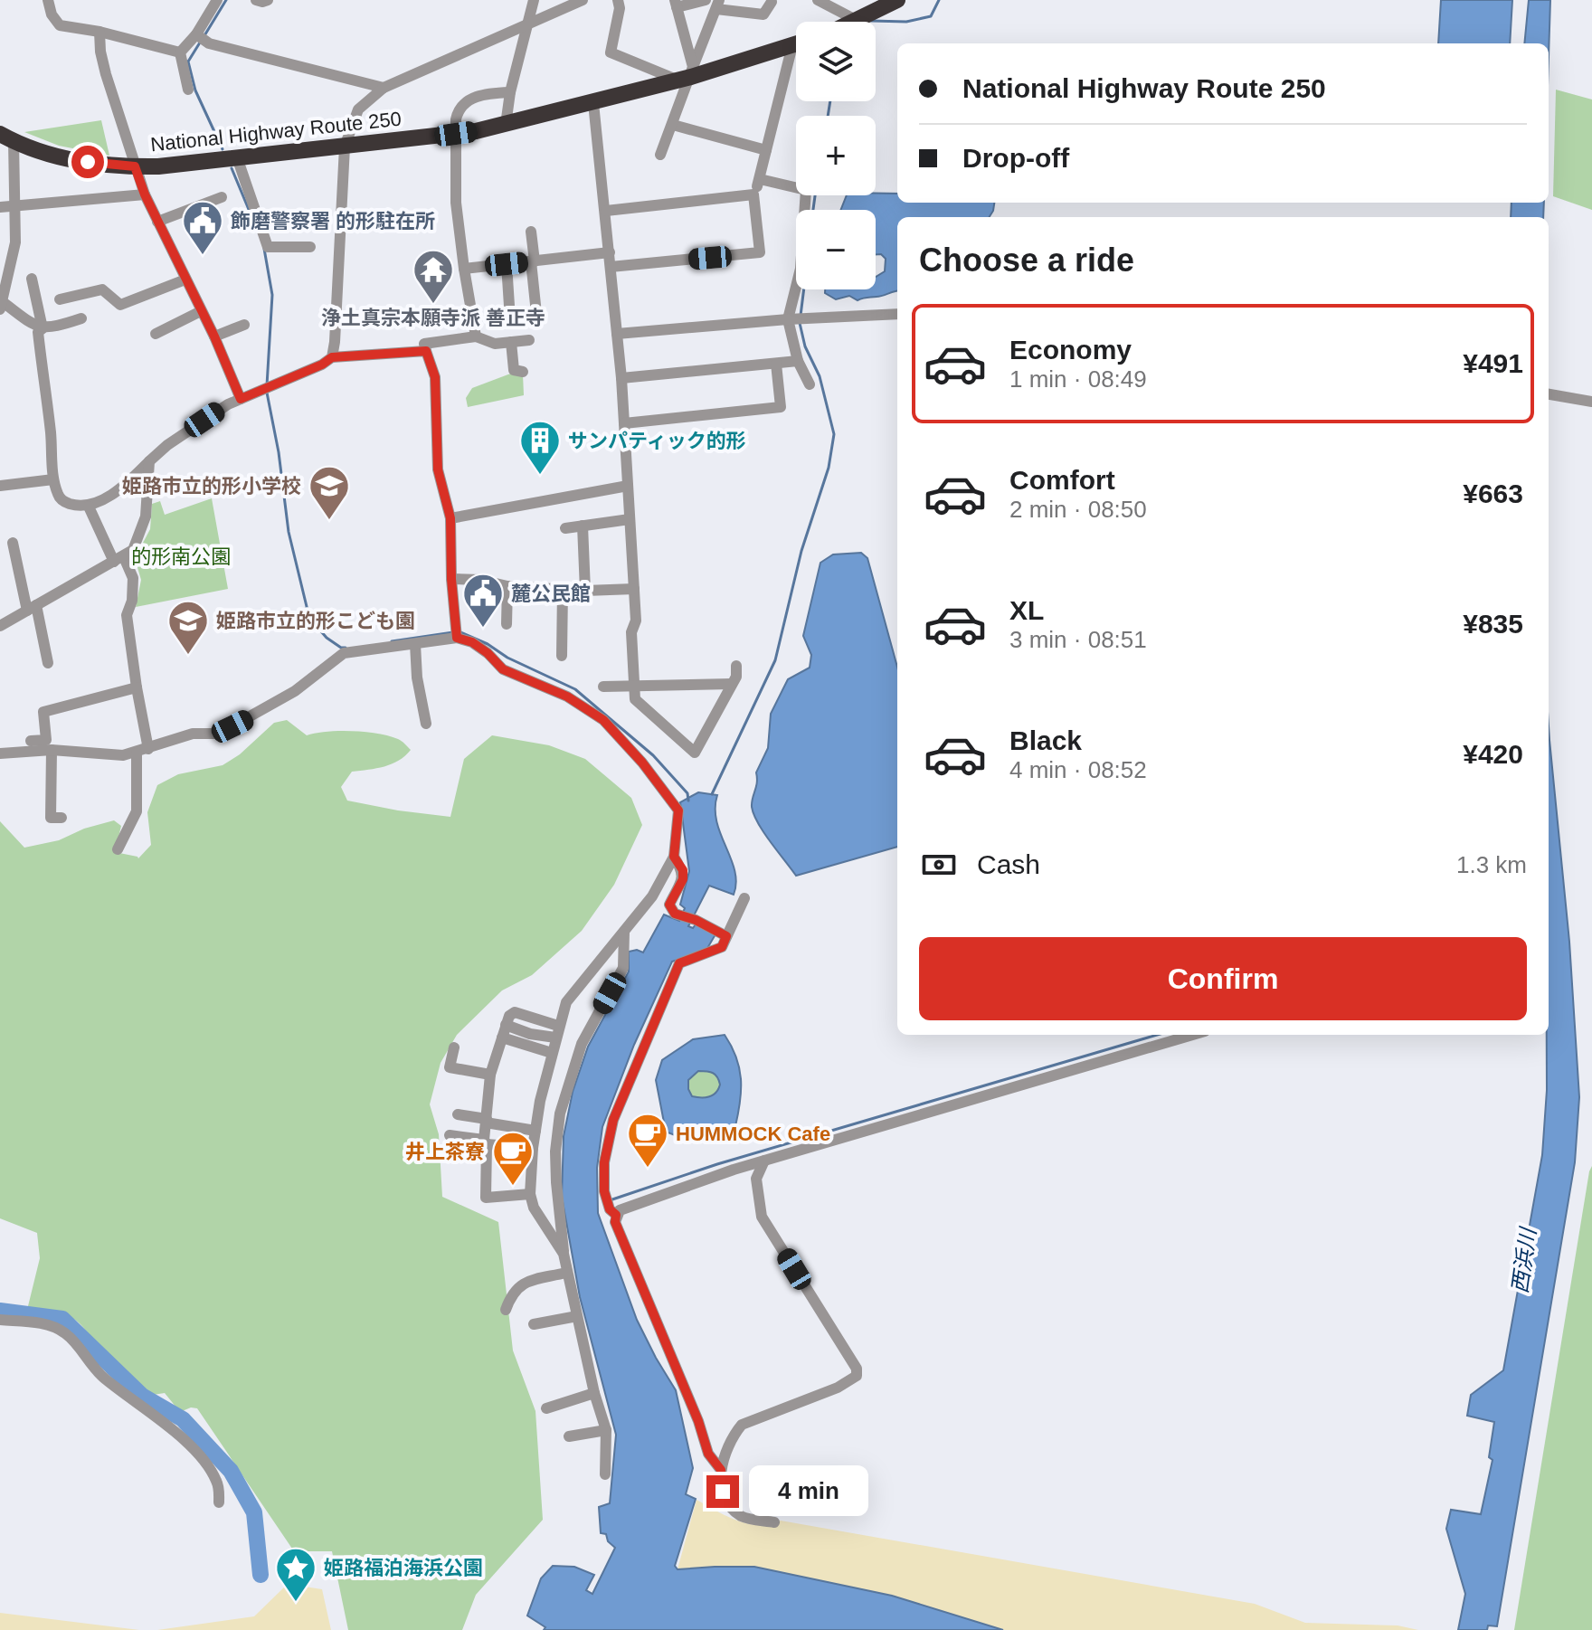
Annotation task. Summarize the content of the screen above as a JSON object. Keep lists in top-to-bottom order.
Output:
{
  "streets": {
    "highway": ["National Highway Route 250"]
  },
  "water": ["西浜川"],
  "parks": ["的形南公園"],
  "places": {
    "public building": ["飾磨警察署 的形駐在所", "麓公民館"],
    "temple": ["浄土真宗本願寺派 善正寺"],
    "building": ["サンパティック的形"],
    "school or university": ["姫路市立的形小学校", "姫路市立的形こども園"],
    "cafe": ["HUMMOCK Cafe", "井上茶寮"],
    "place": ["姫路福泊海浜公園"]
  },
  "page": {
    "map_buttons": ["+", "−"],
    "banner": ["National Highway Route 250", "Drop-off"],
    "heading": "Choose a ride",
    "list": [
      {
        "name": "Economy",
        "note": "1 min · 08:49",
        "value": "¥491"
      },
      {
        "name": "Comfort",
        "note": "2 min · 08:50",
        "value": "¥663"
      },
      {
        "name": "XL",
        "note": "3 min · 08:51",
        "value": "¥835"
      },
      {
        "name": "Black",
        "note": "4 min · 08:52",
        "value": "¥420"
      }
    ],
    "pay": ["Cash", "1.3 km"],
    "buttons": "Confirm",
    "bubble": "4 min"
  }
}
